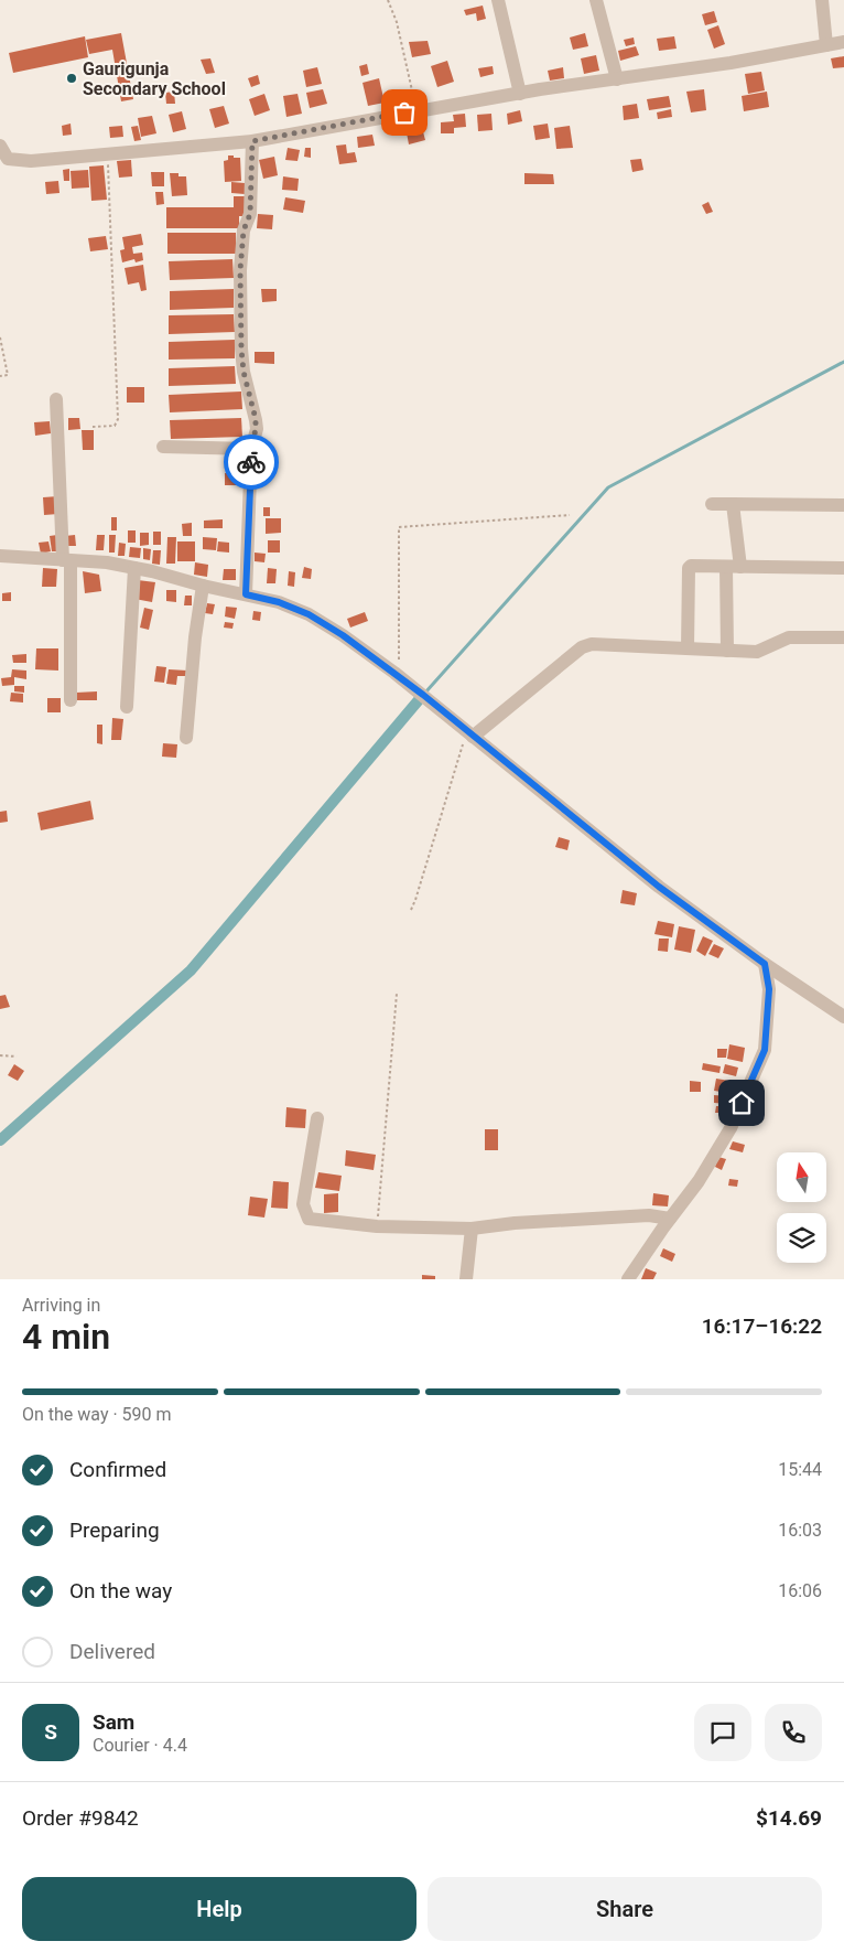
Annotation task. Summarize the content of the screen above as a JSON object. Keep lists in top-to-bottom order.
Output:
{
  "places": ["Gaurigunja Secondary School"],
  "north": "top",
  "page": {
    "heading": ["4 min", "Arriving in", "16:17–16:22"],
    "panel": [
      "Sam",
      "Courier · 4.4",
      "Order #9842",
      "$14.69"
    ],
    "bar": "On the way · 590 m",
    "list": [
      ["Confirmed", "15:44"],
      ["Preparing", "16:03"],
      ["On the way", "16:06"],
      "Delivered"
    ],
    "round": "S",
    "buttons": ["Help", "Share"]
  }
}
